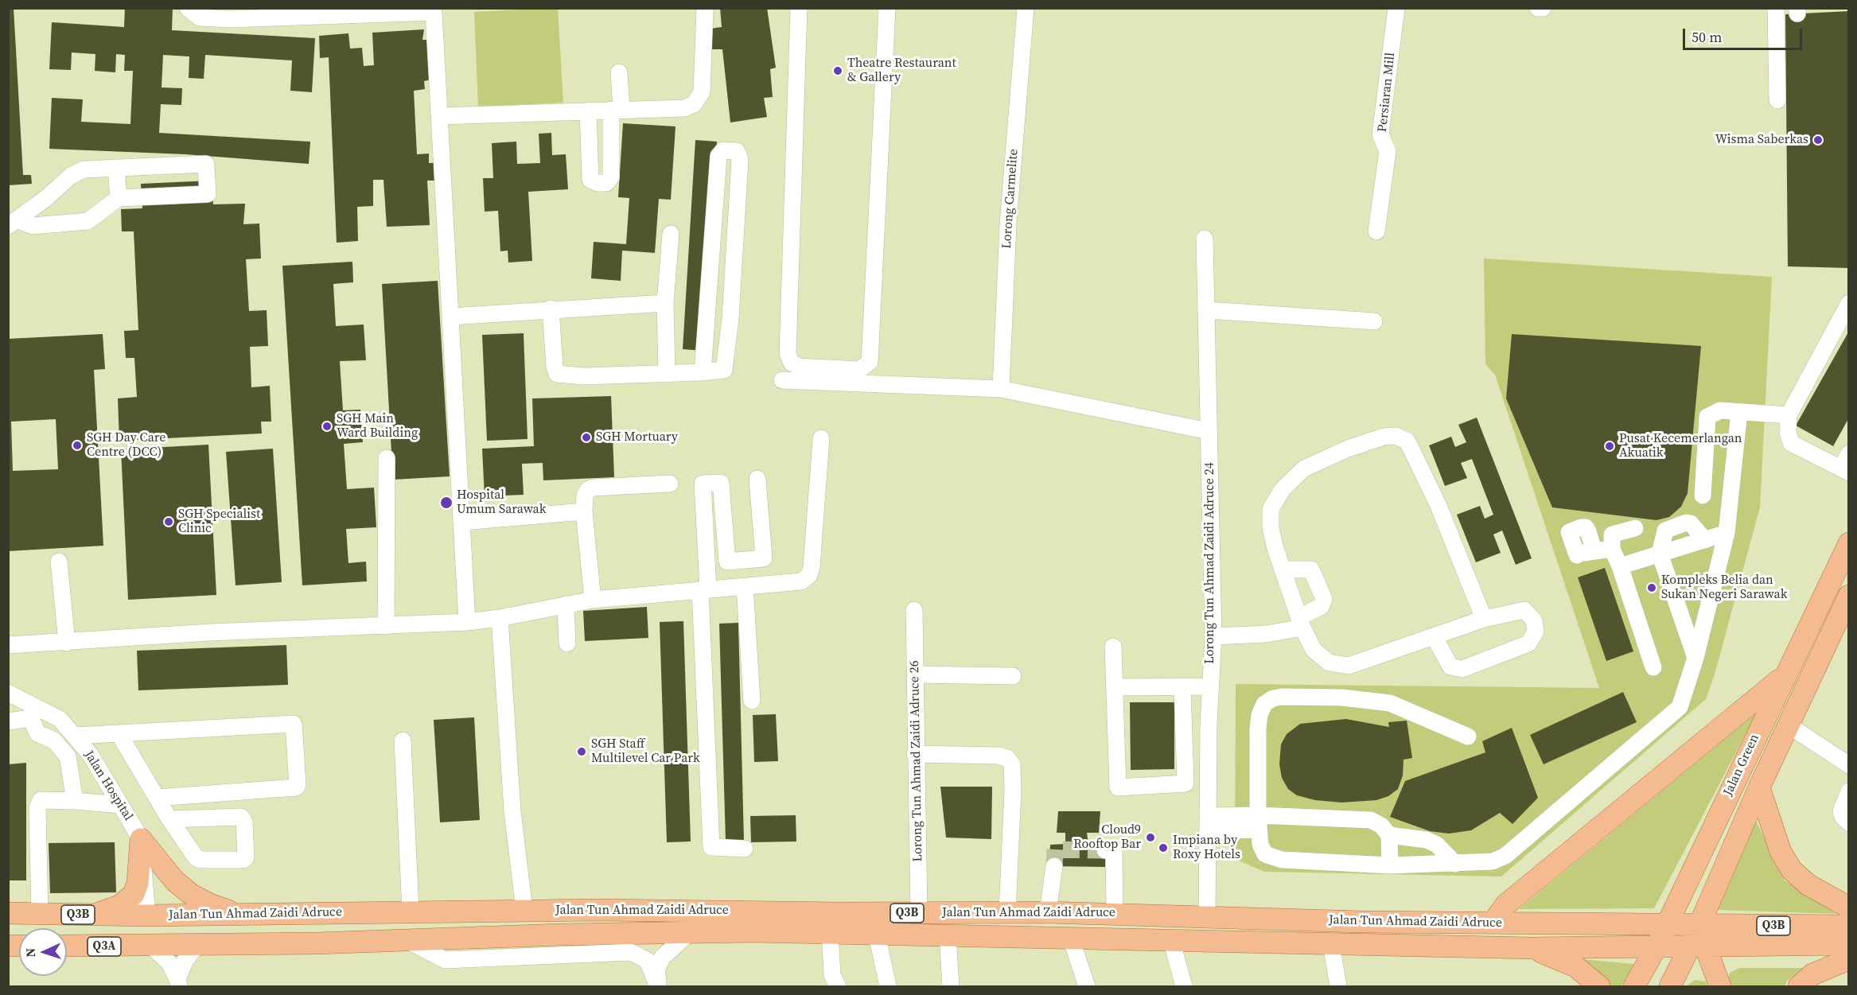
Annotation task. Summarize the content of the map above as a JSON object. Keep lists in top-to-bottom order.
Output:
{
  "streets": {
    "main road": [
      "Jalan Green",
      "Jalan Tun Ahmad Zaidi Adruce",
      "Q3B",
      "Q3A"
    ],
    "street": [
      "Persiaran Mill",
      "Lorong Carmelite",
      "Lorong Tun Ahmad Zaidi Adruce 24",
      "Lorong Tun Ahmad Zaidi Adruce 26",
      "Jalan Hospital"
    ]
  },
  "crossings": [
    ["Lorong Tun Ahmad Zaidi Adruce 24", "Jalan Tun Ahmad Zaidi Adruce"],
    ["Lorong Tun Ahmad Zaidi Adruce 26", "Jalan Tun Ahmad Zaidi Adruce"],
    ["Jalan Green", "Jalan Tun Ahmad Zaidi Adruce"],
    ["Jalan Hospital", "Jalan Tun Ahmad Zaidi Adruce"]
  ],
  "places": [
    "Theatre Restaurant & Gallery",
    "Wisma Saberkas",
    "SGH Main Ward Building",
    "SGH Mortuary",
    "SGH Day Care Centre (DCC)",
    "Pusat Kecemerlangan Akuatik",
    "Hospital Umum Sarawak",
    "SGH Specialist Clinic",
    "Kompleks Belia dan Sukan Negeri Sarawak",
    "SGH Staff Multilevel Car Park",
    "Cloud9 Rooftop Bar",
    "Impiana by Roxy Hotels"
  ],
  "scale_bar": "50 m",
  "north": "left"
}
